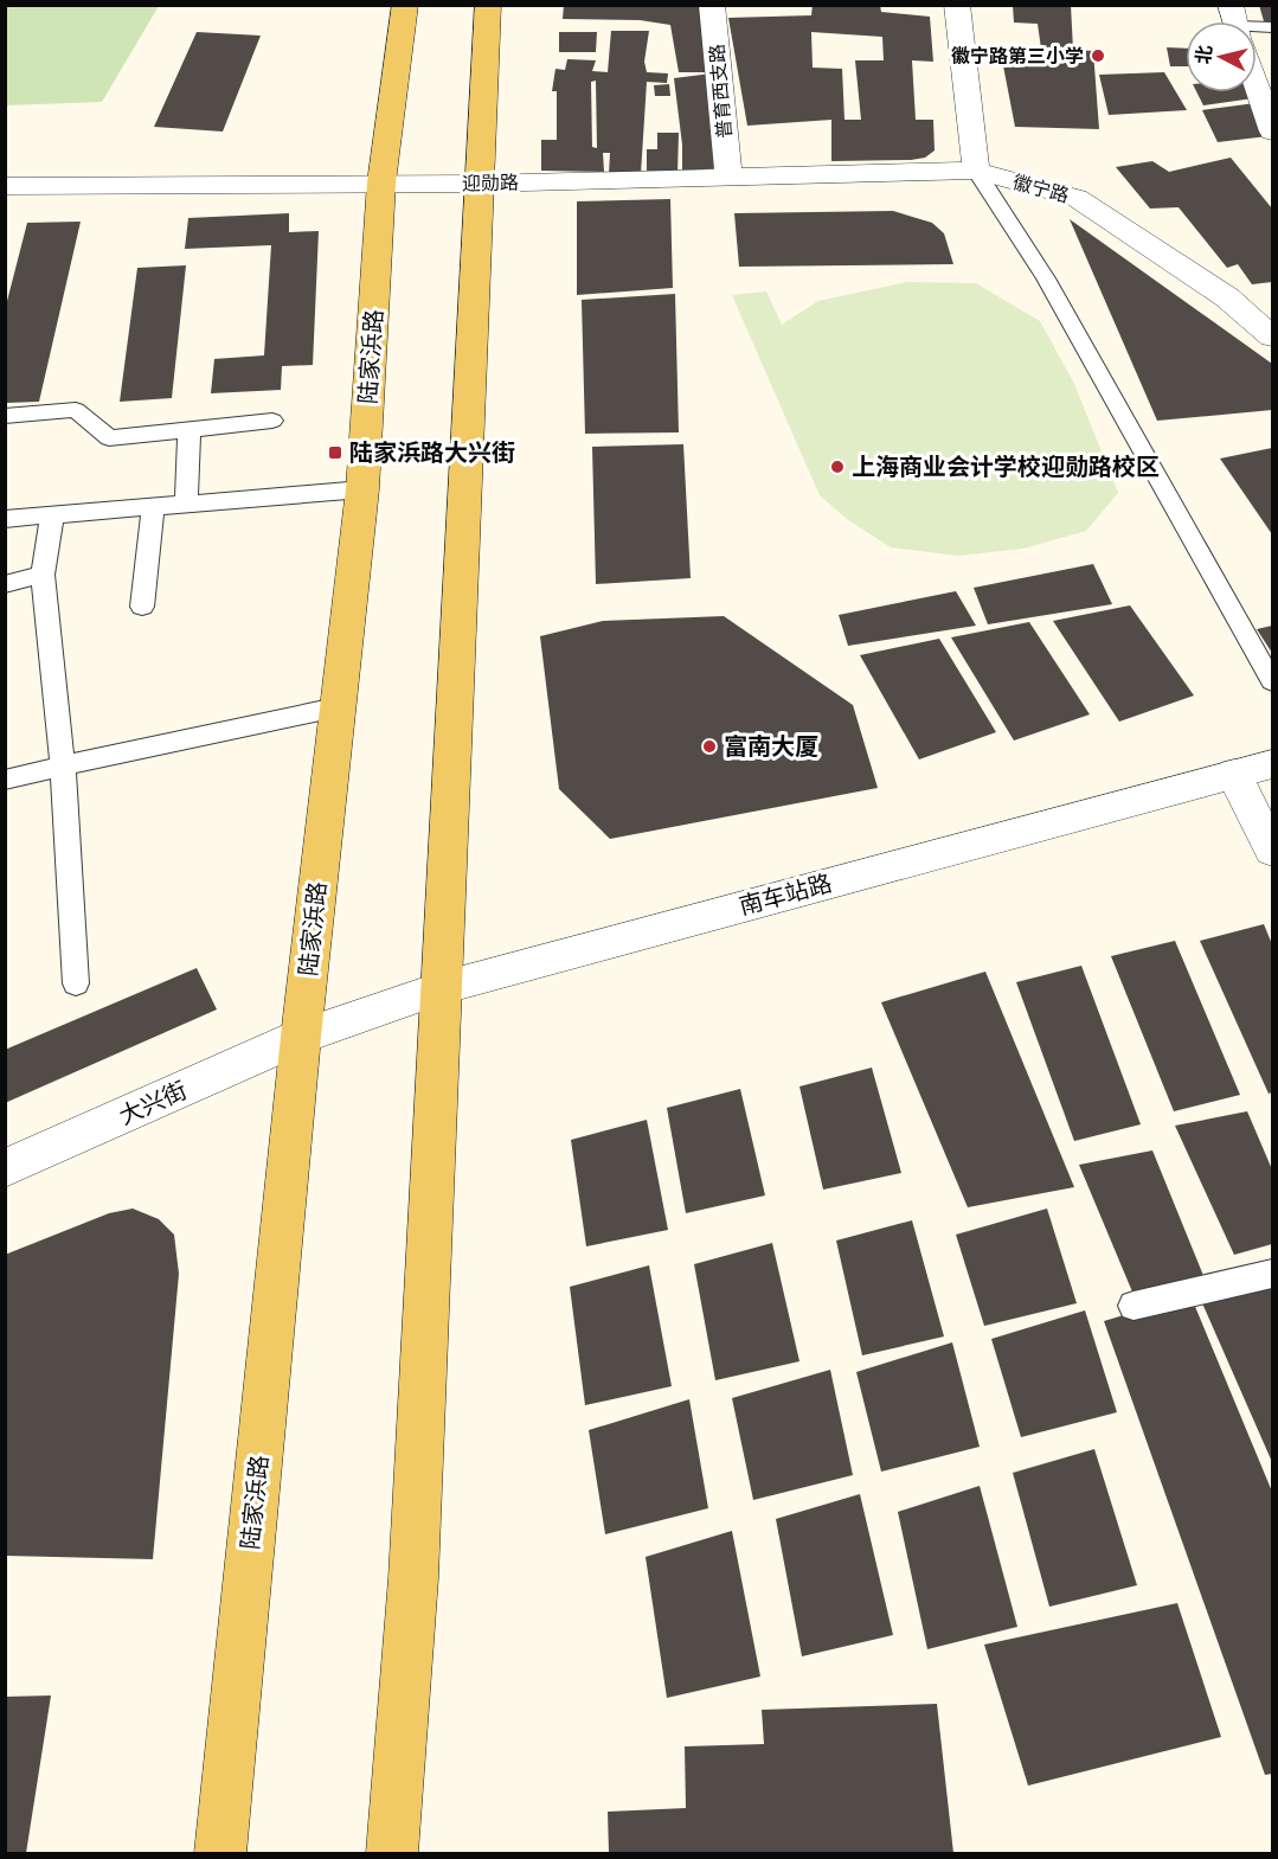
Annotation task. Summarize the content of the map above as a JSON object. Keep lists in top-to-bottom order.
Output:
{
  "streets": {
    "main road": ["陆家浜路"],
    "street": [
      "普育西支路",
      "迎勋路",
      "徽宁路",
      "南车站路",
      "大兴街"
    ]
  },
  "crossings": [
    ["普育西支路", "迎勋路"],
    ["迎勋路", "徽宁路"],
    ["迎勋路", "陆家浜路"],
    ["陆家浜路", "南车站路"],
    ["陆家浜路", "大兴街"],
    ["南车站路", "大兴街"]
  ],
  "places": {
    "other": ["徽宁路第三小学", "上海商业会计学校迎勋路校区", "富南大厦"],
    "transit": ["陆家浜路大兴街"]
  },
  "north": "left"
}
